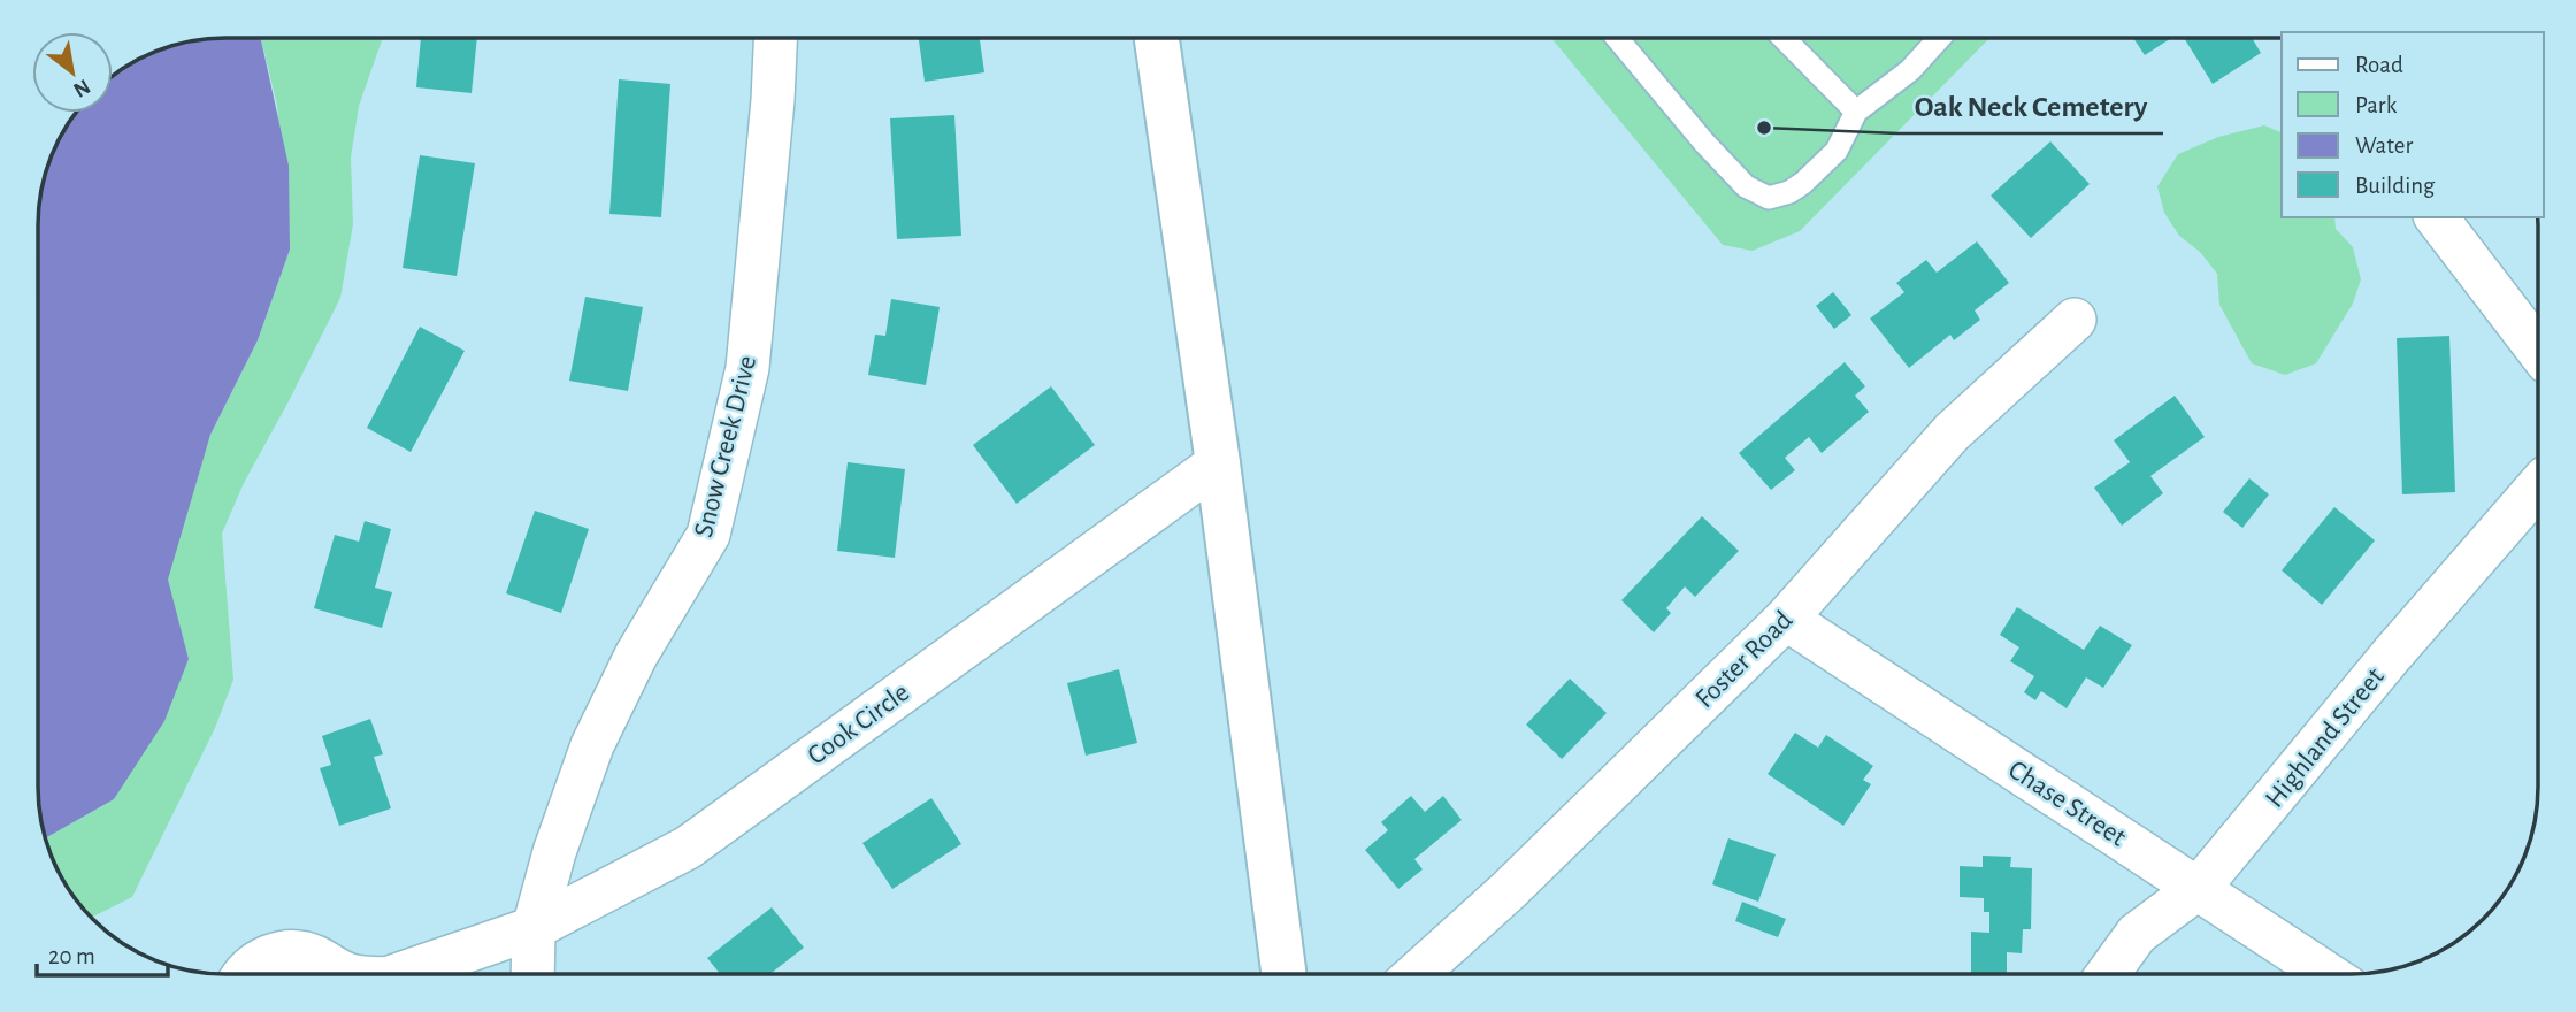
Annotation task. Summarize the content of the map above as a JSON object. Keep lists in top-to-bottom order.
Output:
{
  "streets": {
    "street": [
      "Snow Creek Drive",
      "Foster Road",
      "Cook Circle",
      "Highland Street",
      "Chase Street"
    ]
  },
  "crossings": [
    ["Snow Creek Drive", "Cook Circle"],
    ["Foster Road", "Chase Street"],
    ["Highland Street", "Chase Street"]
  ],
  "places": ["Oak Neck Cemetery"],
  "legend": [
    "Road",
    "Park",
    "Water",
    "Building"
  ],
  "scale_bar": "20 m",
  "north": "bottom right"
}
